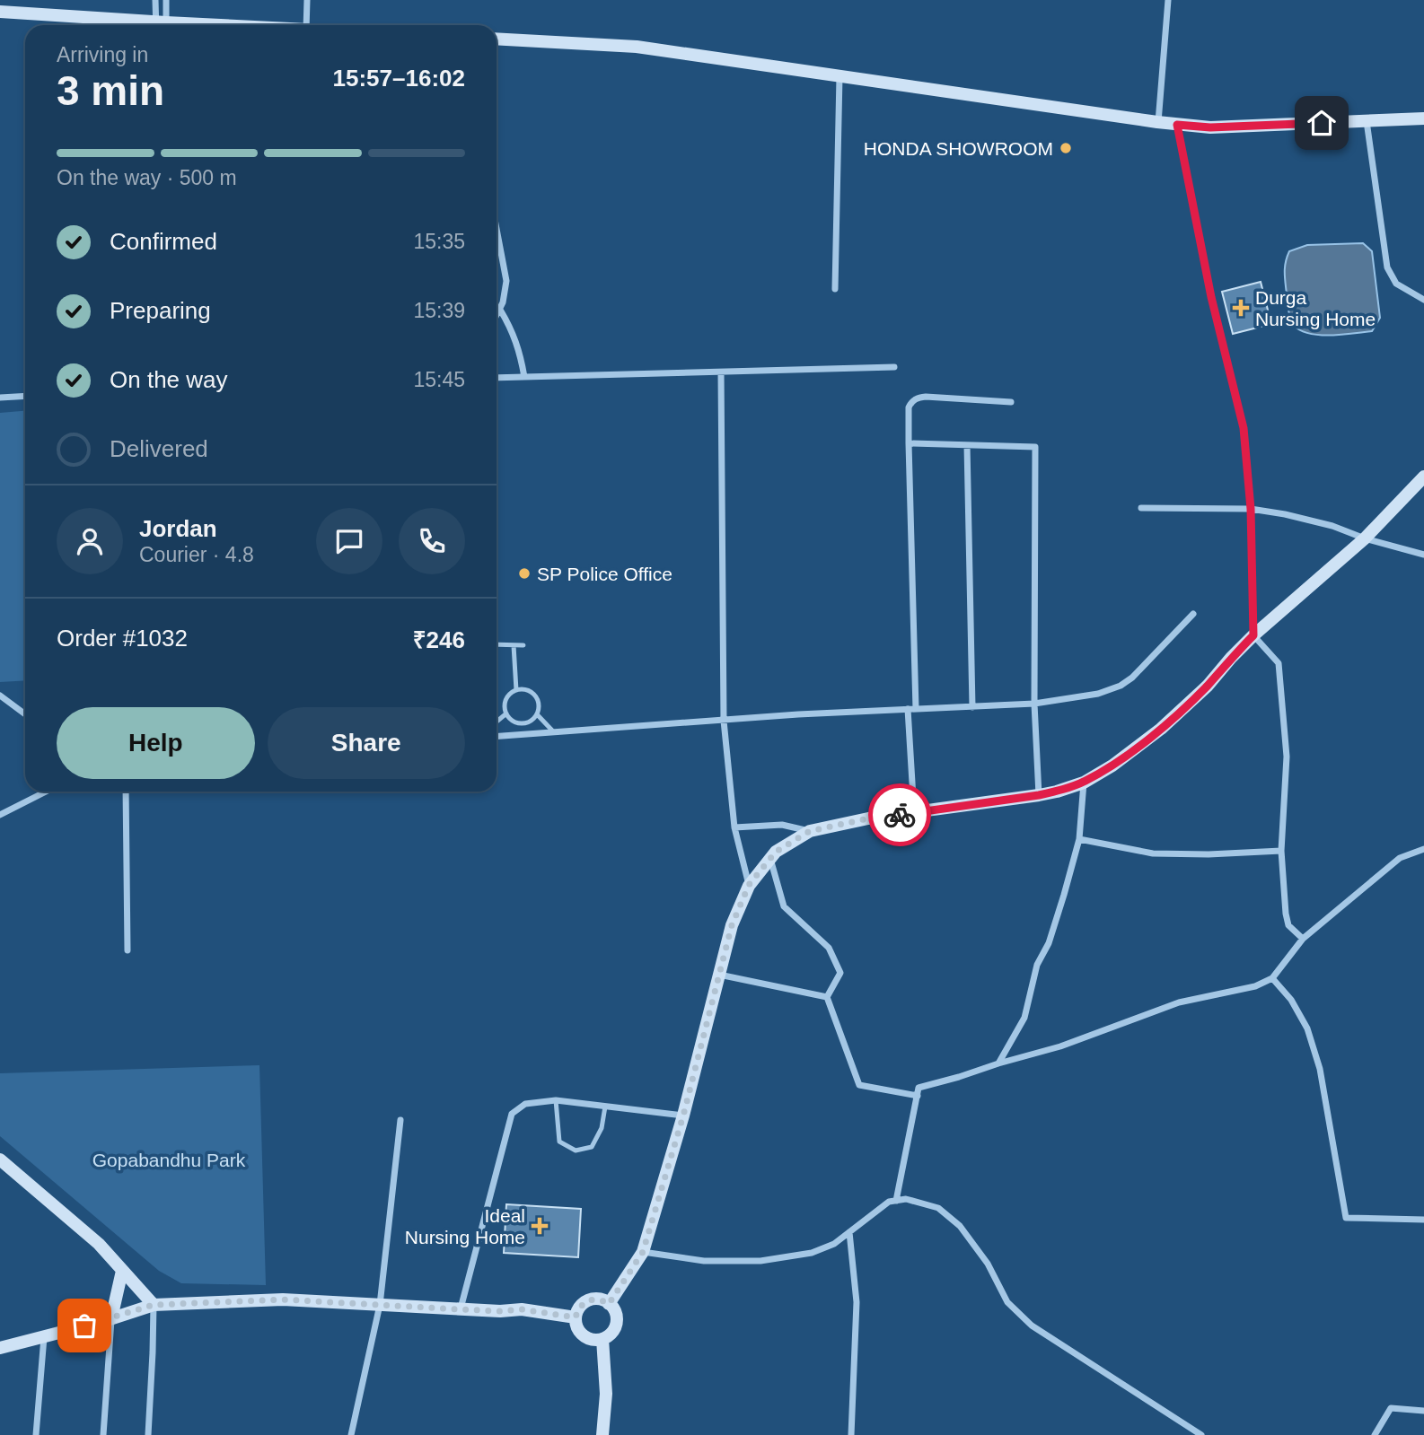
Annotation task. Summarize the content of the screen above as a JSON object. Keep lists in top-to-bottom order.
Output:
{
  "parks": ["Gopabandhu Park"],
  "places": {
    "other": ["HONDA SHOWROOM", "SP Police Office"],
    "health": ["Durga Nursing Home", "Ideal Nursing Home"]
  },
  "page": {
    "heading": ["3 min", "Arriving in", "15:57–16:02"],
    "panel": [
      "Jordan",
      "Courier · 4.8",
      "Order #1032",
      "₹246"
    ],
    "bar": "On the way · 500 m",
    "list": [
      ["Confirmed", "15:35"],
      ["Preparing", "15:39"],
      ["On the way", "15:45"],
      "Delivered"
    ],
    "buttons": ["Help", "Share"]
  }
}
